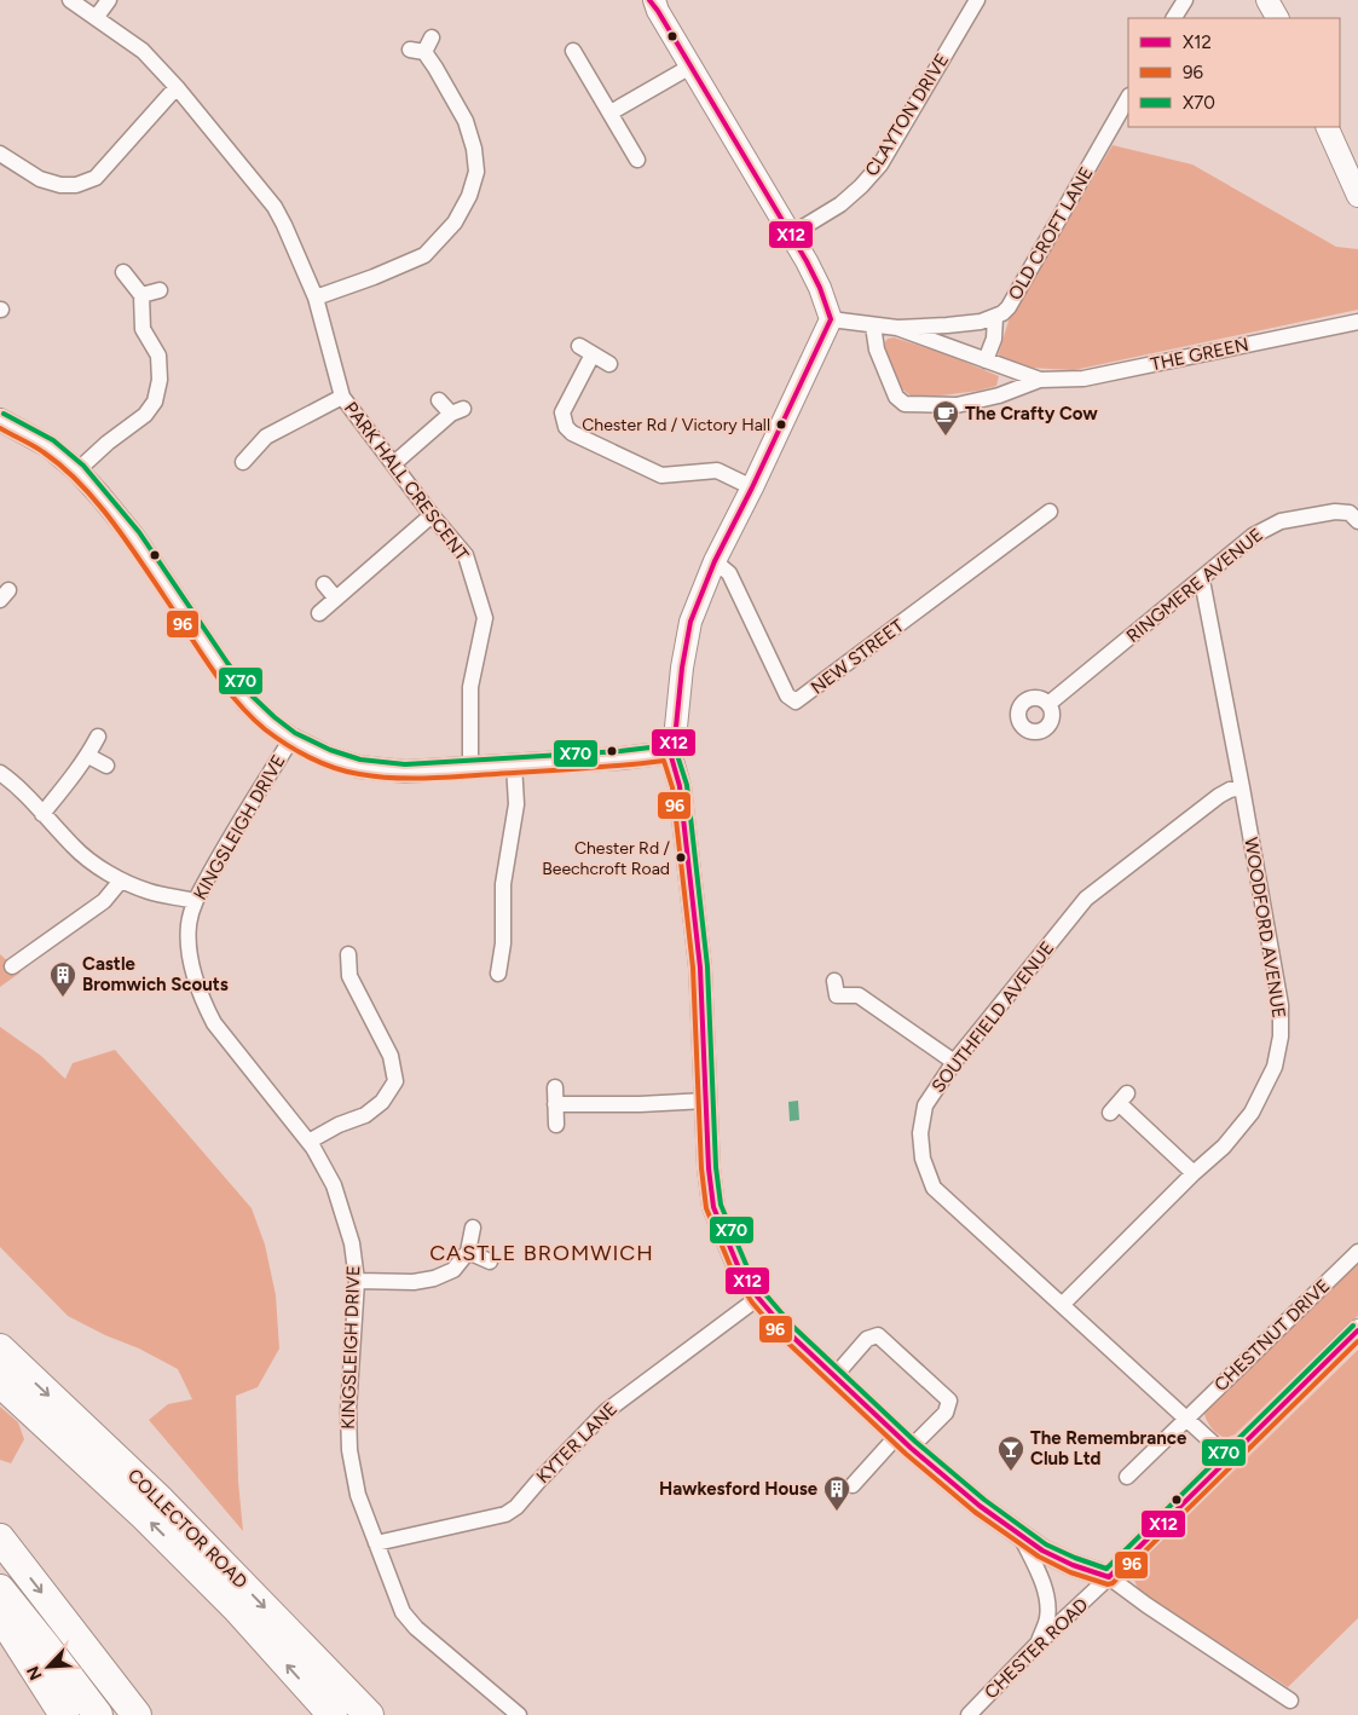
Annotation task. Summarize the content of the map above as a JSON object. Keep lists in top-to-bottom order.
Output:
{
  "streets": {
    "highway": ["COLLECTOR ROAD"],
    "main road": ["CHESTER ROAD"],
    "street": [
      "CLAYTON DRIVE",
      "OLD CROFT LANE",
      "THE GREEN",
      "PARK HALL CRESCENT",
      "RINGMERE AVENUE",
      "NEW STREET",
      "KINGSLEIGH DRIVE",
      "WOODFORD AVENUE",
      "SOUTHFIELD AVENUE",
      "CHESTNUT DRIVE",
      "KYTER LANE"
    ]
  },
  "crossings": [
    ["OLD CROFT LANE", "THE GREEN"],
    ["OLD CROFT LANE", "CHESTER ROAD"],
    ["RINGMERE AVENUE", "WOODFORD AVENUE"],
    ["NEW STREET", "CHESTER ROAD"],
    ["KINGSLEIGH DRIVE", "KYTER LANE"],
    ["WOODFORD AVENUE", "SOUTHFIELD AVENUE"],
    ["SOUTHFIELD AVENUE", "CHESTNUT DRIVE"],
    ["KYTER LANE", "CHESTER ROAD"]
  ],
  "districts": ["CASTLE BROMWICH"],
  "places": {
    "other": ["Chester Rd / Victory Hall", "Chester Rd / Beechcroft Road"],
    "cafe": ["The Crafty Cow"],
    "building": ["Castle Bromwich Scouts", "Hawkesford House"],
    "bar": ["The Remembrance Club Ltd"]
  },
  "lines": ["transit line X12", "transit line X70", "transit line 96"],
  "legend": ["X12", "96", "X70"],
  "north": "bottom left"
}
